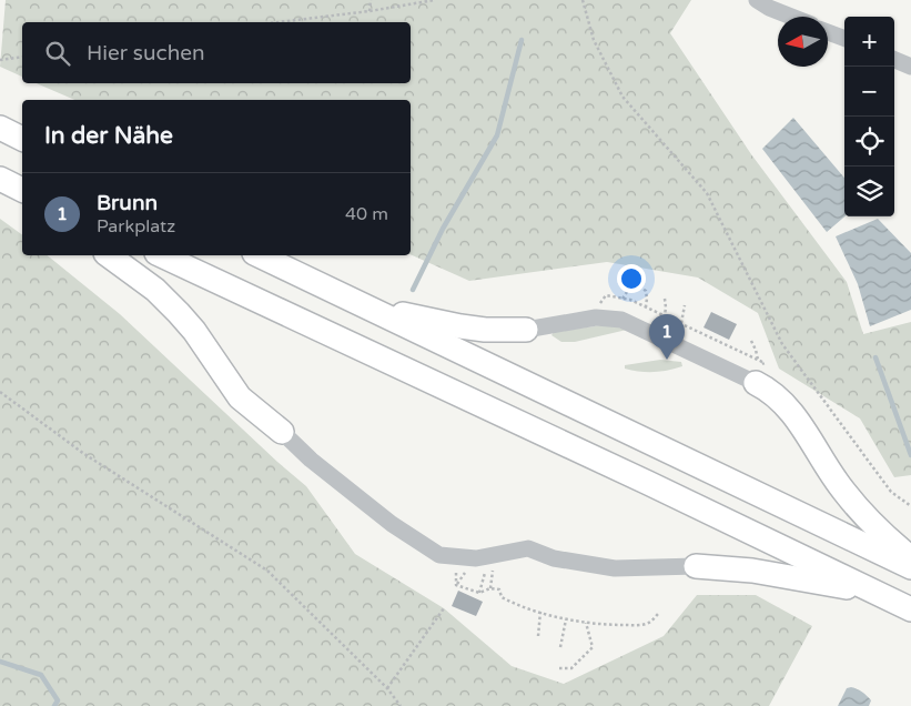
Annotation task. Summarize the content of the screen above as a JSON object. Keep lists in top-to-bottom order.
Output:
{
  "north": "left",
  "page": {
    "map_buttons": ["+", "−"],
    "search": "Hier suchen",
    "heading": "In der Nähe",
    "list": [
      {
        "mark": "1",
        "name": "Brunn",
        "note": "Parkplatz",
        "value": "40 m"
      }
    ],
    "pins": "1"
  }
}
